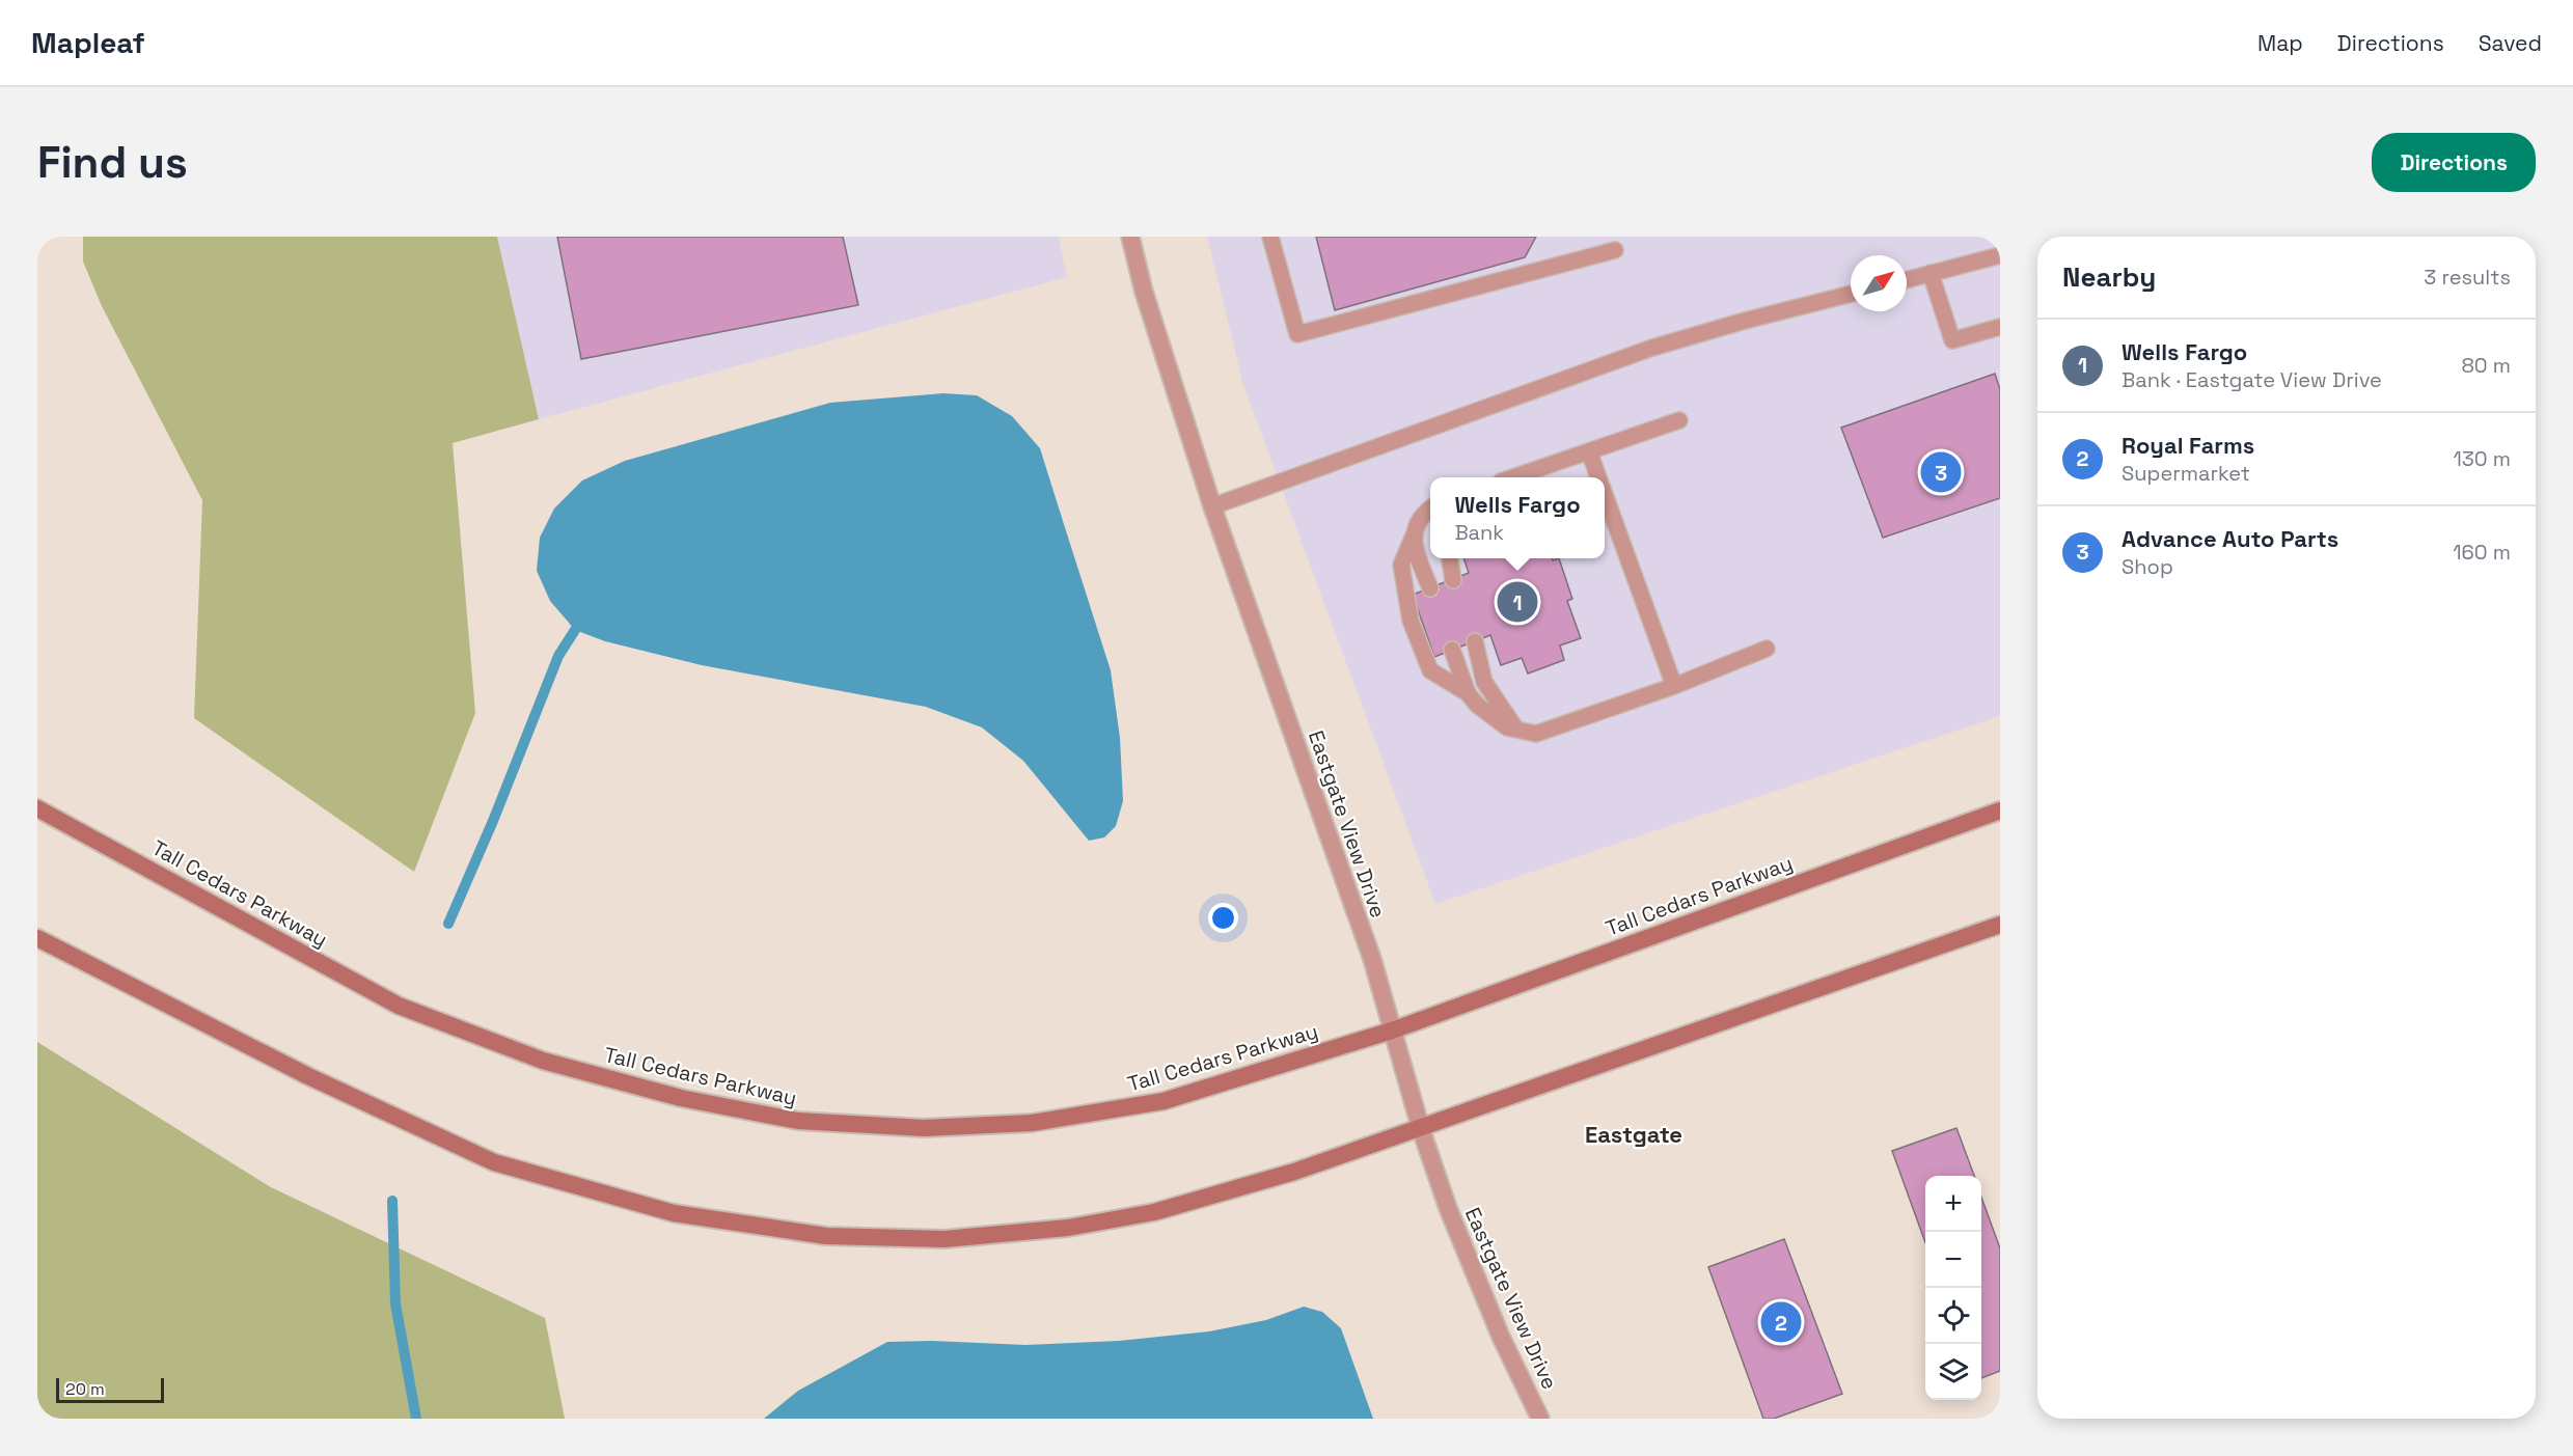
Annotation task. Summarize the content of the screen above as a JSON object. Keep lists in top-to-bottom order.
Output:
{
  "streets": {
    "main road": ["Tall Cedars Parkway"],
    "street": ["Eastgate View Drive"]
  },
  "crossings": [
    ["Eastgate View Drive", "Tall Cedars Parkway"]
  ],
  "districts": ["Eastgate"],
  "scale_bar": "20 m",
  "north": "top right",
  "page": {
    "header": "Mapleaf",
    "nav": ["Map", "Directions", "Saved"],
    "buttons": "Directions",
    "title": "Find us",
    "heading": ["Nearby", "3 results"],
    "list": [
      {
        "mark": "1",
        "name": "Wells Fargo",
        "note": "Bank · Eastgate View Drive",
        "value": "80 m"
      },
      {
        "mark": "2",
        "name": "Royal Farms",
        "note": "Supermarket",
        "value": "130 m"
      },
      {
        "mark": "3",
        "name": "Advance Auto Parts",
        "note": "Shop",
        "value": "160 m"
      }
    ],
    "pins": ["3", "1", "2"],
    "popup": ["Wells Fargo", "Bank"],
    "map_buttons": ["+", "−"],
    "scale": "20 m"
  }
}
